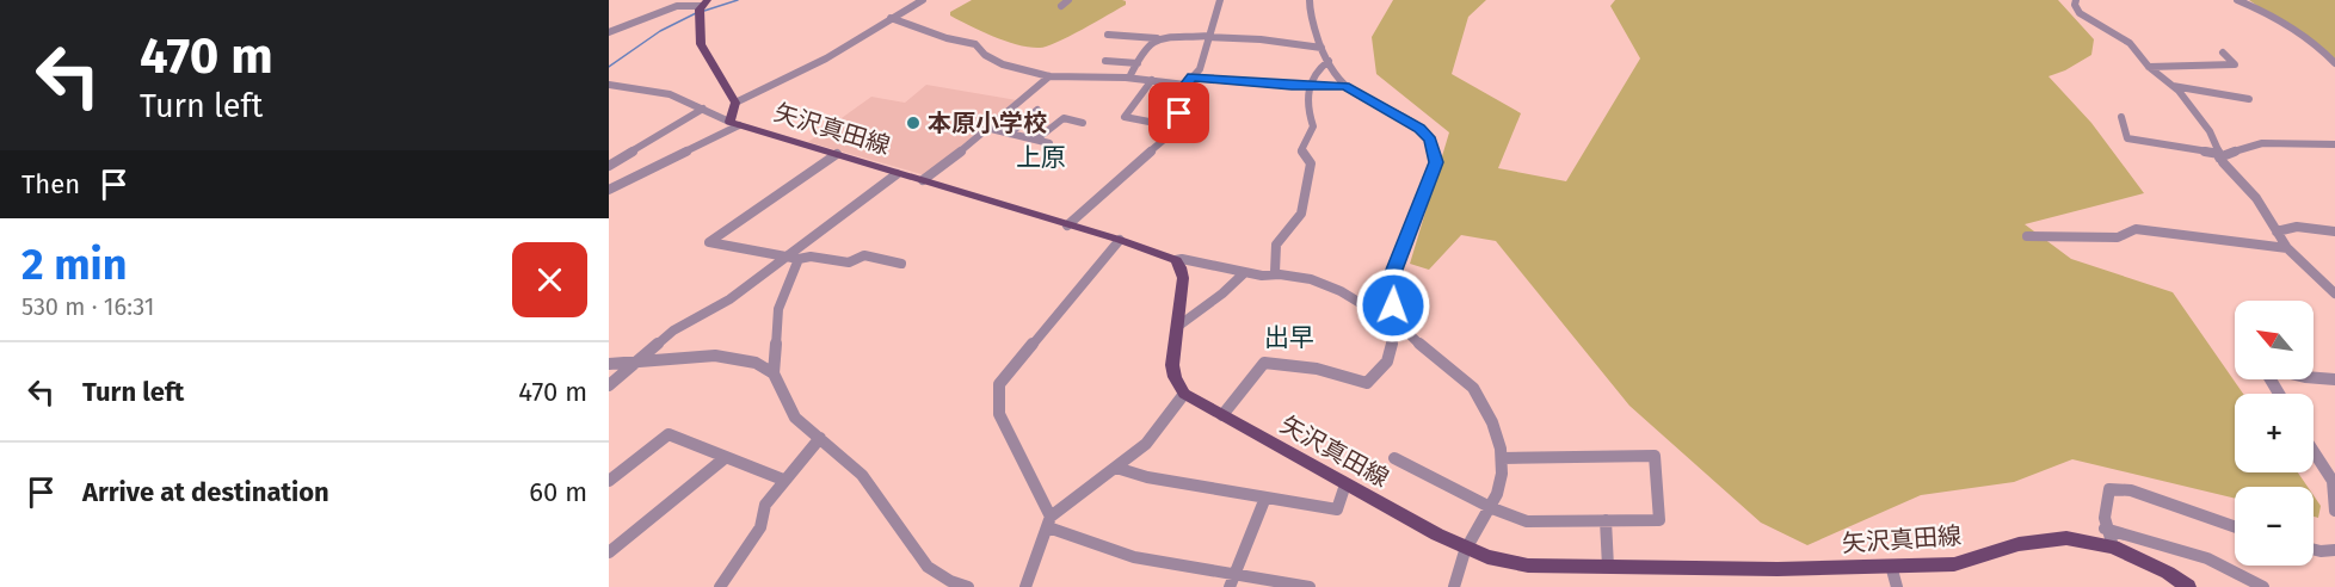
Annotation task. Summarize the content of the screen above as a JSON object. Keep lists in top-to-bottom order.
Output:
{
  "streets": {
    "main road": ["矢沢真田線"]
  },
  "districts": ["上原", "出早"],
  "places": ["本原小学校"],
  "north": "top left",
  "page": {
    "turn": ["470 m", "Turn left"],
    "then": "Then",
    "heading": ["2 min", "530 m · 16:31"],
    "map_buttons": ["+", "−"],
    "list": [
      {
        "name": "Turn left",
        "value": "470 m"
      },
      {
        "name": "Arrive at destination",
        "value": "60 m"
      }
    ]
  }
}
